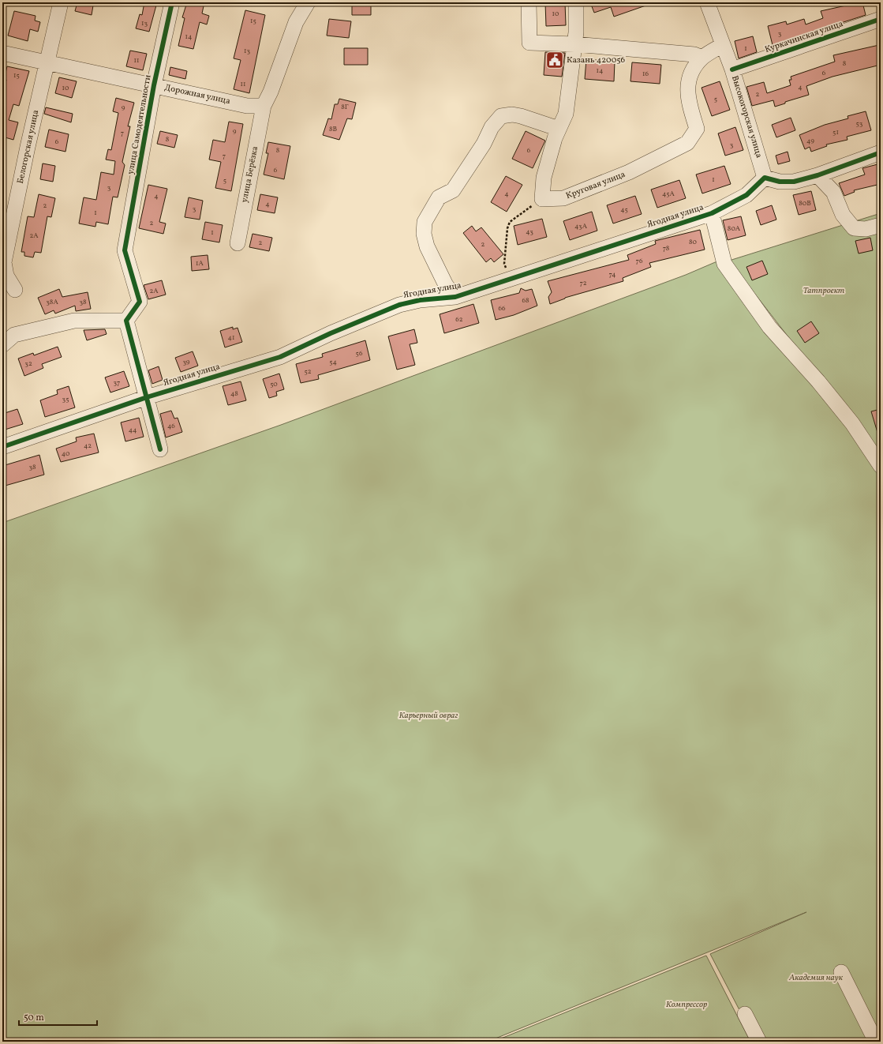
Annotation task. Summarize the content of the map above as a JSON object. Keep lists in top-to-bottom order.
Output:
{
  "streets": {
    "street": [
      "Куркачинская улица",
      "Дорожная улица",
      "Высокогорская улица",
      "улица Самодеятельности",
      "Белогорская улица",
      "улица Берёзка",
      "Круговая улица",
      "Ягодная улица"
    ]
  },
  "crossings": [
    ["Куркачинская улица", "Высокогорская улица"],
    ["Дорожная улица", "улица Самодеятельности"],
    ["Дорожная улица", "Белогорская улица"],
    ["Дорожная улица", "улица Берёзка"],
    ["Высокогорская улица", "Круговая улица"],
    ["Высокогорская улица", "Ягодная улица"]
  ],
  "parks": [
    "Татпроект",
    "Карьерный овраг",
    "Академия наук",
    "Компрессор"
  ],
  "places": {
    "public building": ["Казань 420056"]
  },
  "house_numbers": [
    "10",
    "15",
    "13",
    "3",
    "14",
    "1",
    "13",
    "11",
    "8",
    "14",
    "6",
    "16",
    "15",
    "11",
    "4",
    "10",
    "2",
    "5",
    "8Г",
    "9",
    "53",
    "8В",
    "9",
    "51",
    "7",
    "8",
    "49",
    "6",
    "3",
    "8",
    "6",
    "7",
    "6",
    "1",
    "5",
    "3",
    "4",
    "45А",
    "4",
    "80В",
    "4",
    "2",
    "3",
    "45",
    "1",
    "2",
    "43А",
    "80А",
    "43",
    "1",
    "2А",
    "80",
    "2",
    "2",
    "78",
    "76",
    "1А",
    "74",
    "72",
    "2А",
    "68",
    "38А",
    "38",
    "66",
    "62",
    "41",
    "56",
    "39",
    "54",
    "32",
    "52",
    "37",
    "50",
    "48",
    "35",
    "46",
    "44",
    "42",
    "40",
    "38"
  ],
  "scale_bar": "50 m"
}
